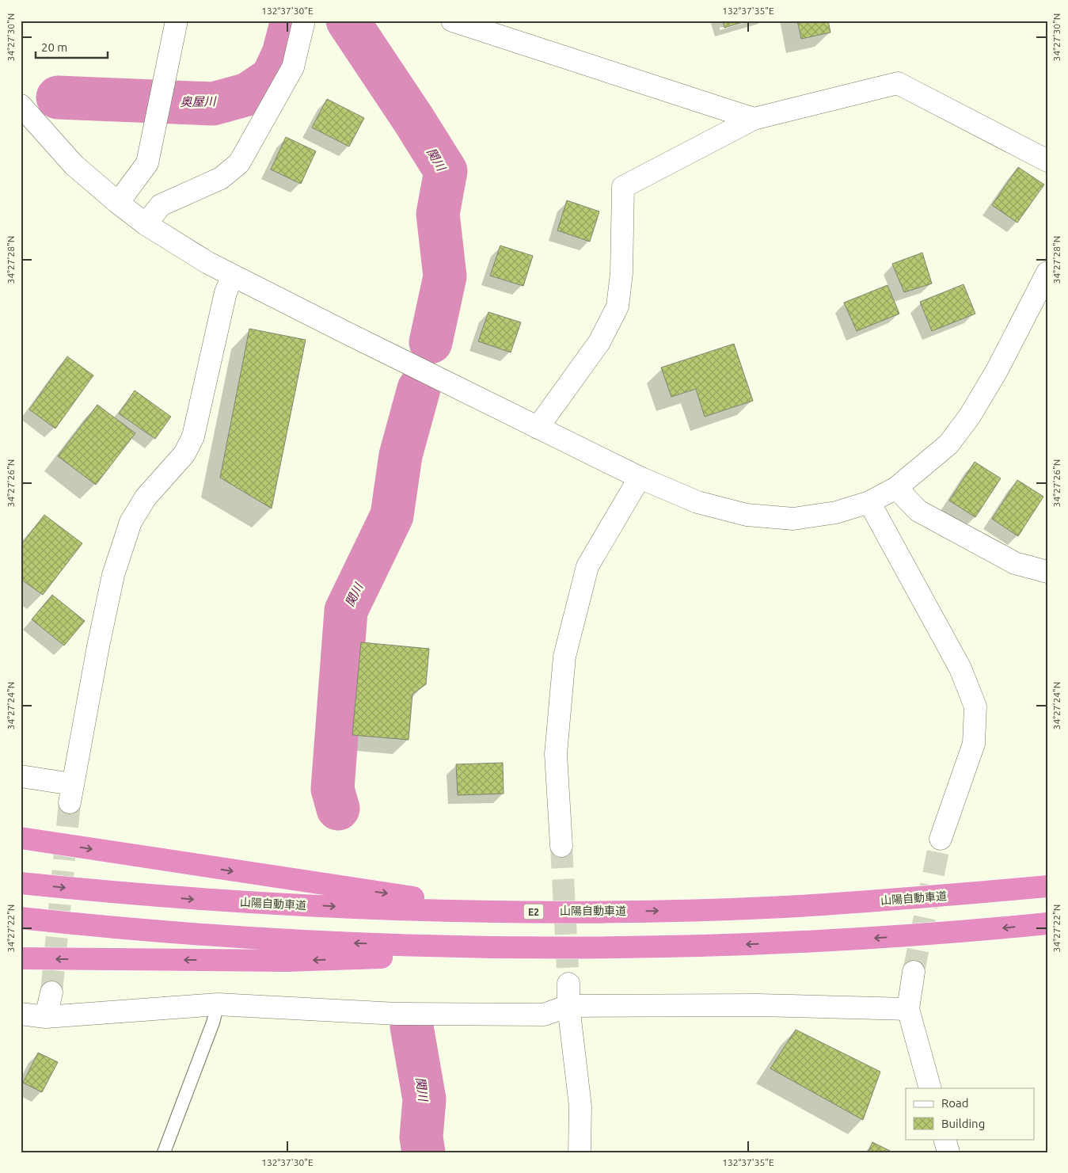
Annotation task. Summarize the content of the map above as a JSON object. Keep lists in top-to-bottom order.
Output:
{
  "streets": {
    "highway": ["山陽自動車道", "E2"]
  },
  "water": ["奥屋川", "関川"],
  "legend": ["Road", "Building"],
  "scale_bar": "20 m",
  "coordinates": [
    "132°37'30\"E",
    "132°37'35\"E",
    "34°27'30\"N",
    "34°27'28\"N",
    "34°27'26\"N",
    "34°27'24\"N",
    "34°27'22\"N"
  ]
}
